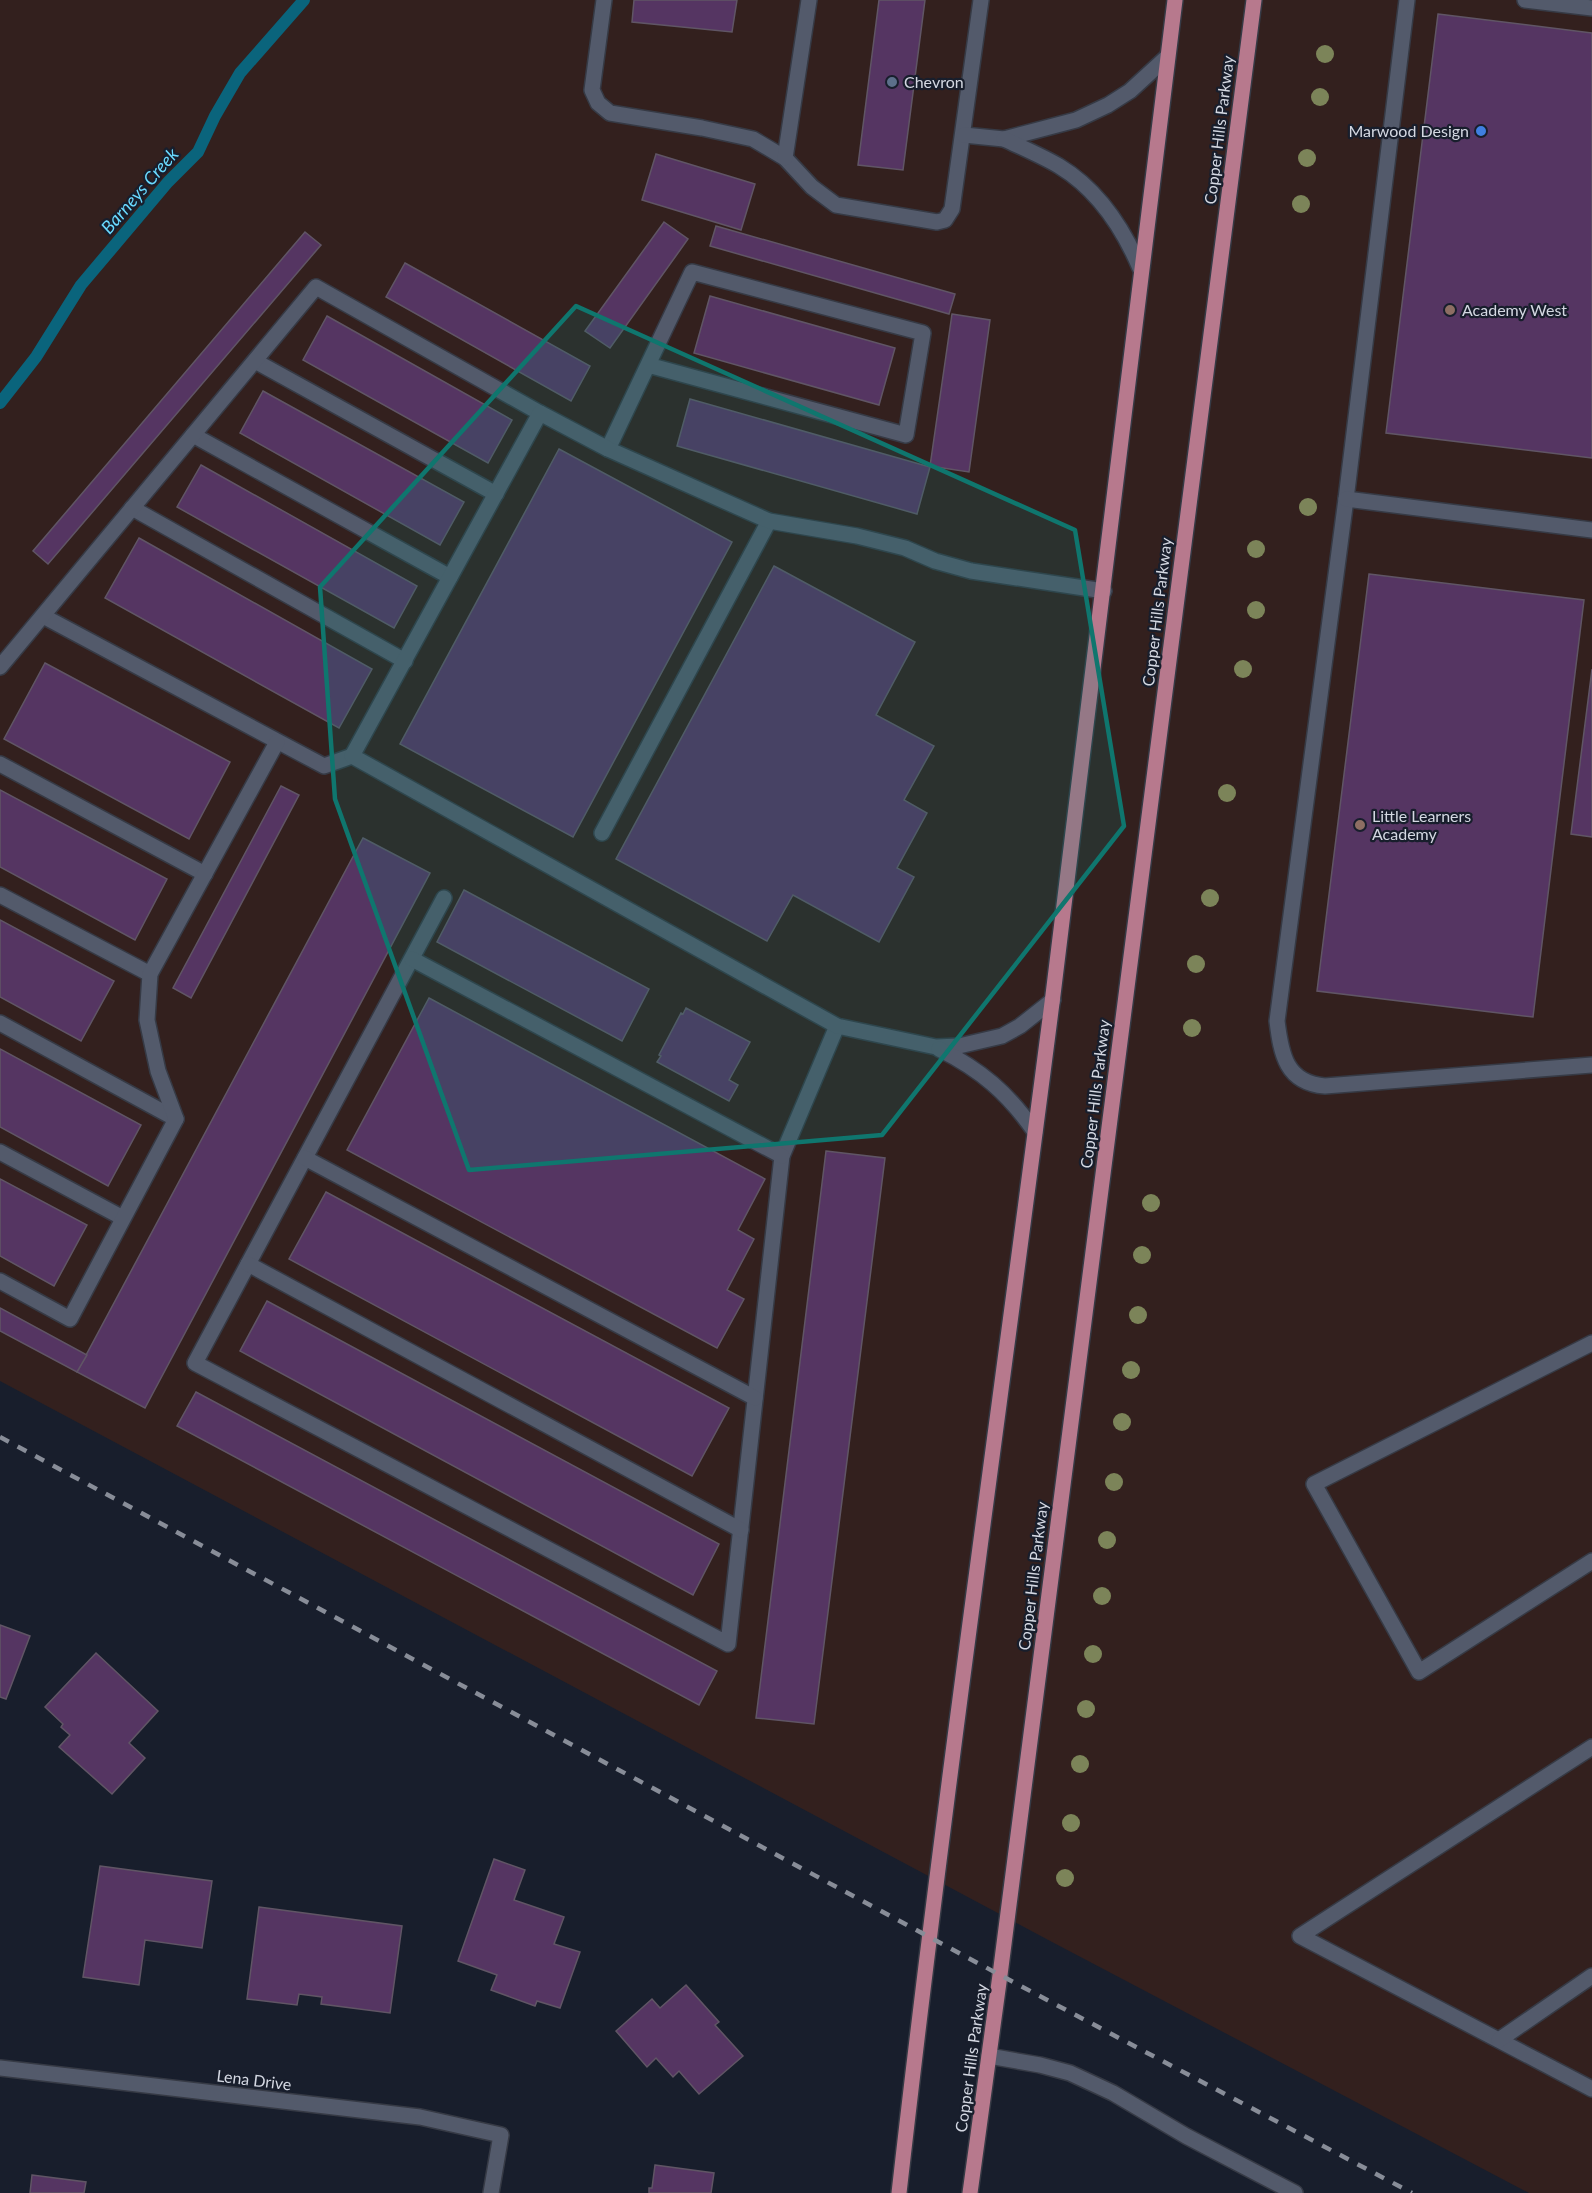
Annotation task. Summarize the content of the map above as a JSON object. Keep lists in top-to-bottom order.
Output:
{
  "streets": {
    "main road": ["Copper Hills Parkway"],
    "street": ["Lena Drive"]
  },
  "water": ["Barneys Creek"],
  "places": [
    "Chevron",
    "Marwood Design",
    "Academy West",
    "Little Learners Academy"
  ]
}
